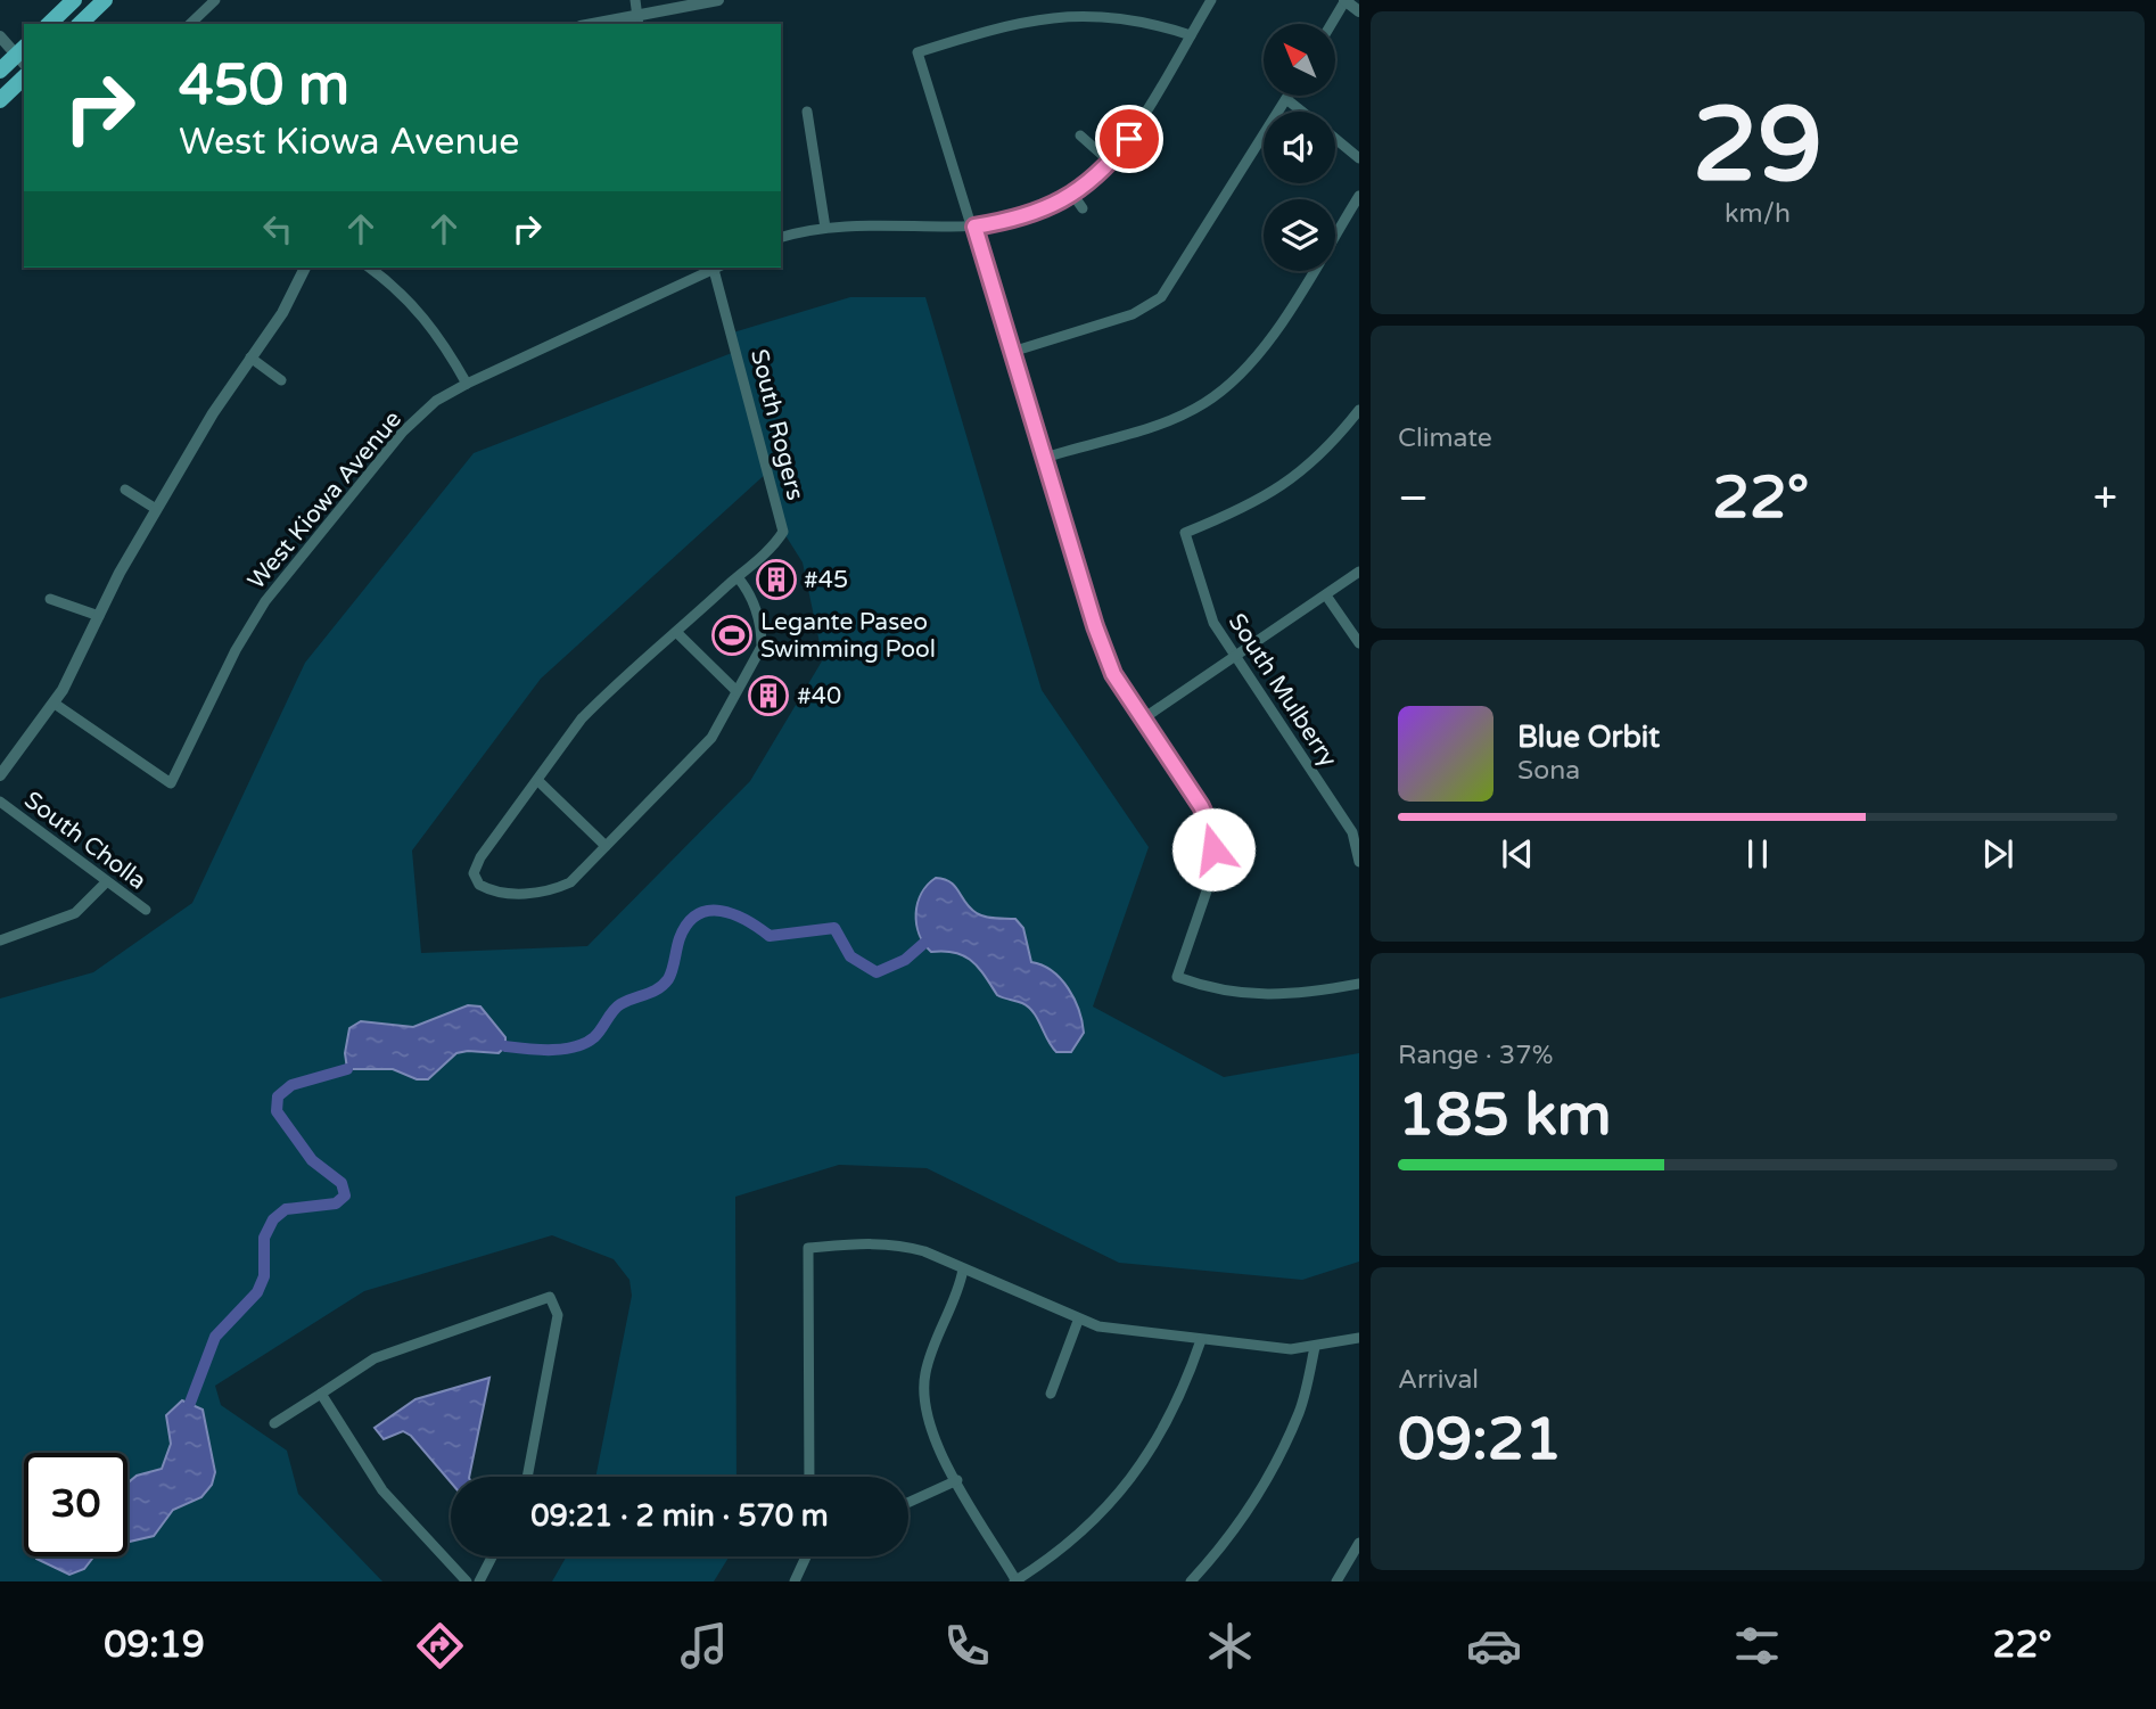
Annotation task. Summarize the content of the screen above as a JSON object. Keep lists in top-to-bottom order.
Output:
{
  "streets": {
    "street": [
      "South Rogers",
      "West Kiowa Avenue",
      "South Mulberry",
      "South Cholla"
    ]
  },
  "places": {
    "building": ["#45", "#40"],
    "sports": ["Legante Paseo Swimming Pool"]
  },
  "north": "top left",
  "page": {
    "tile": [
      ["29", "km/h"],
      "Climate",
      ["Range · 37%", "185 km"],
      ["Arrival", "09:21"]
    ],
    "turn": ["450 m", "West Kiowa Avenue"],
    "heat": ["−", "22°", "+"],
    "song": ["Blue Orbit", "Sona"],
    "limit": "30",
    "trip": "09:21 · 2 min · 570 m",
    "tabs": ["09:19", "22°"]
  }
}
